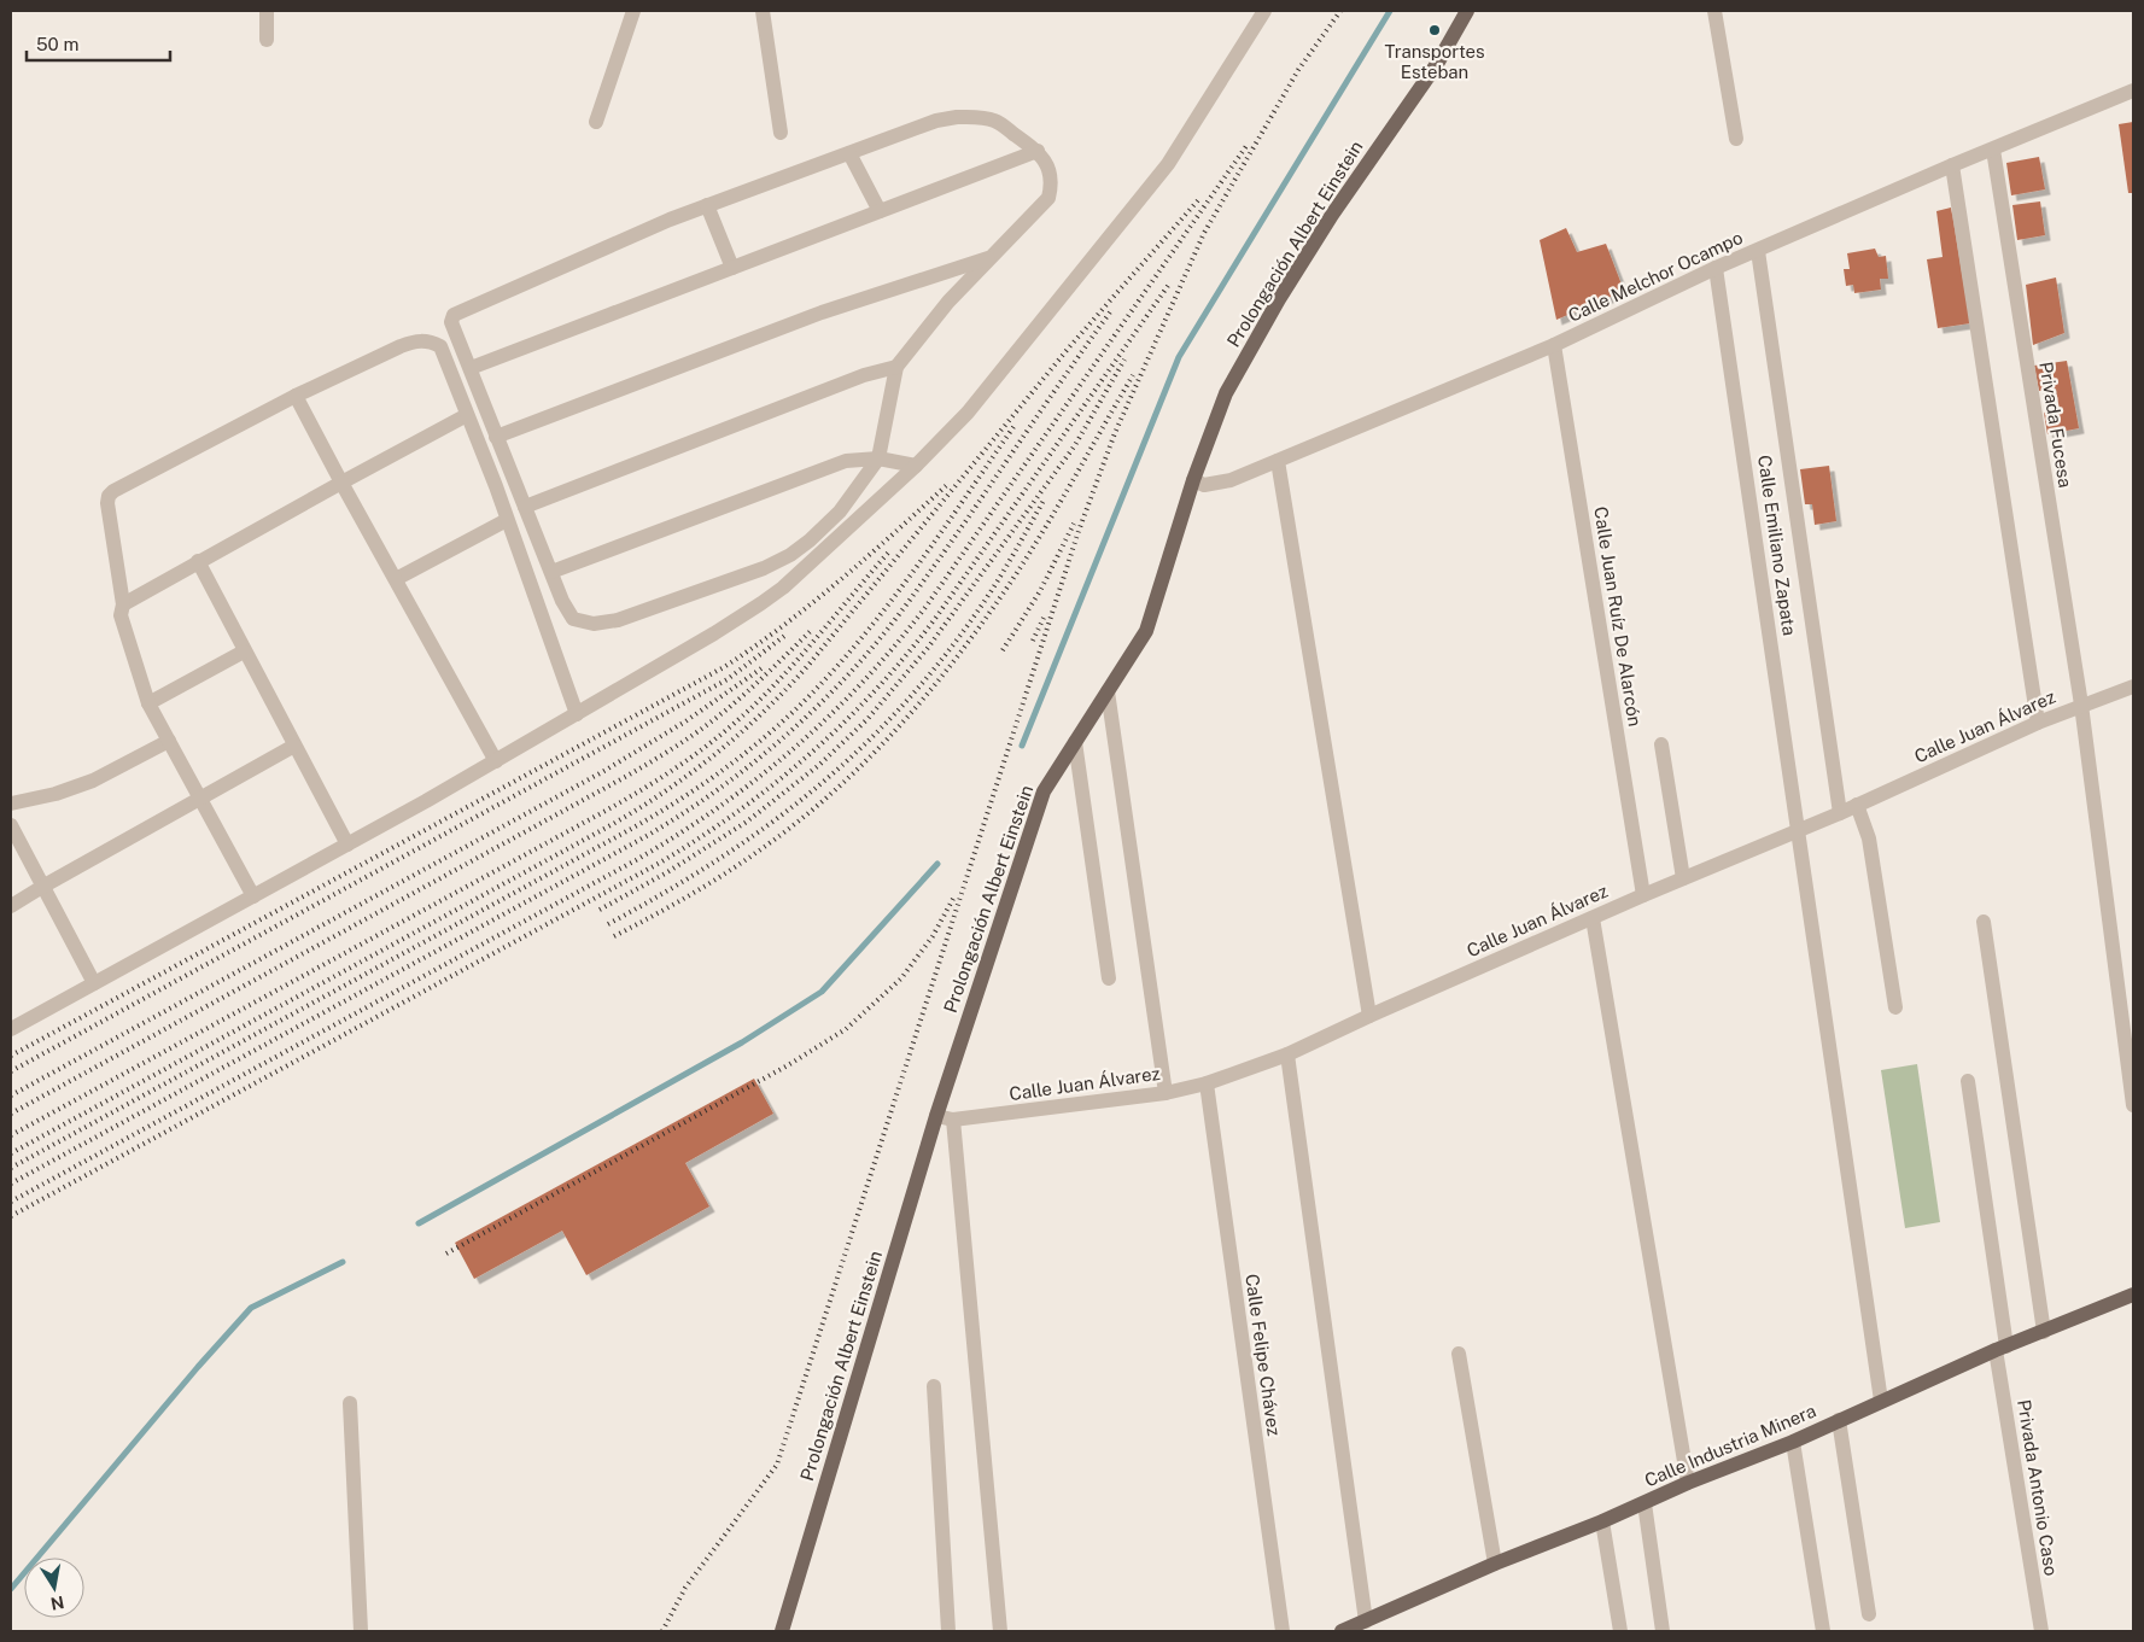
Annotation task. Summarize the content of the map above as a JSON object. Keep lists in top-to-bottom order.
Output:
{
  "streets": {
    "main road": ["Prolongación Albert Einstein", "Calle Industria Minera"],
    "street": [
      "Calle Melchor Ocampo",
      "Privada Fucesa",
      "Calle Emiliano Zapata",
      "Calle Juan Ruíz De Alarcón",
      "Calle Juan Álvarez",
      "Calle Felipe Chávez",
      "Privada Antonio Caso"
    ]
  },
  "crossings": [
    ["Prolongación Albert Einstein", "Calle Melchor Ocampo"],
    ["Prolongación Albert Einstein", "Calle Juan Álvarez"],
    ["Calle Melchor Ocampo", "Privada Fucesa"],
    ["Calle Melchor Ocampo", "Calle Emiliano Zapata"],
    ["Calle Melchor Ocampo", "Calle Juan Ruíz De Alarcón"],
    ["Privada Fucesa", "Calle Juan Álvarez"],
    ["Calle Emiliano Zapata", "Calle Juan Álvarez"],
    ["Calle Emiliano Zapata", "Calle Industria Minera"],
    ["Calle Juan Ruíz De Alarcón", "Calle Juan Álvarez"],
    ["Calle Juan Álvarez", "Calle Felipe Chávez"],
    ["Calle Industria Minera", "Privada Antonio Caso"]
  ],
  "places": ["Transportes Esteban"],
  "scale_bar": "50 m",
  "north": "bottom"
}
